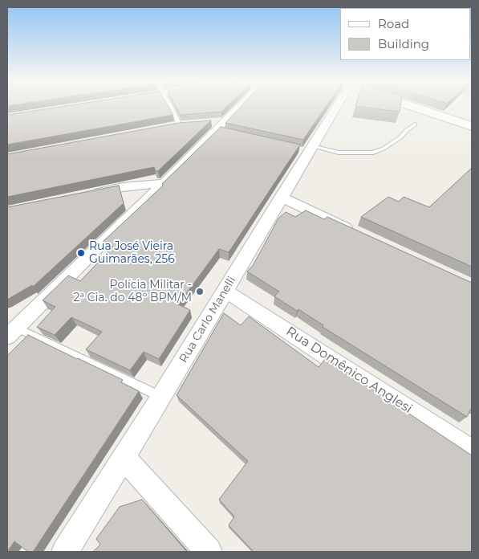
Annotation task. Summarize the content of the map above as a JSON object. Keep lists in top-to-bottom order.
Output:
{
  "streets": {
    "street": ["Rua Carlo Manelli", "Rua Domênico Anglesi"]
  },
  "crossings": [
    ["Rua Carlo Manelli", "Rua Domênico Anglesi"]
  ],
  "places": ["Rua José Vieira Guimarães, 256", "Polícia Militar - 2ª Cia. do 48º BPM/M"],
  "legend": ["Road", "Building"]
}
